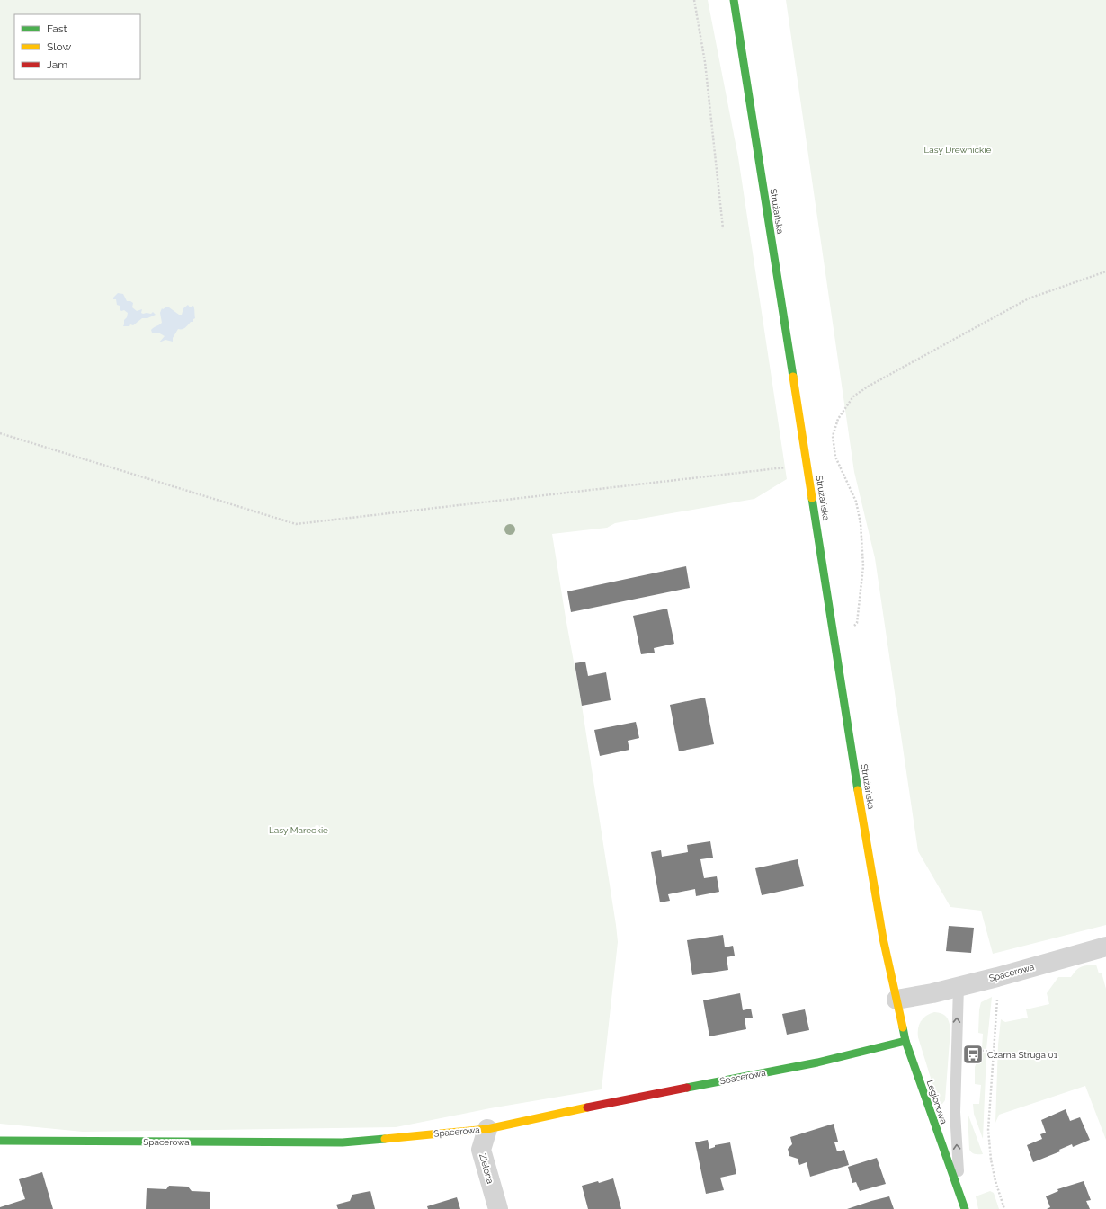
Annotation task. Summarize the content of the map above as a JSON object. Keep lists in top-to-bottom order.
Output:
{
  "streets": {
    "main road": ["Strużańska", "Spacerowa", "Legionowa"],
    "street": ["Zielona"]
  },
  "crossings": [
    ["Strużańska", "Spacerowa"],
    ["Strużańska", "Legionowa"],
    ["Spacerowa", "Legionowa"],
    ["Spacerowa", "Zielona"]
  ],
  "parks": ["Lasy Drewnickie", "Lasy Mareckie"],
  "places": {
    "bus stop": ["Czarna Struga 01"]
  },
  "legend": ["Fast", "Slow", "Jam"]
}
